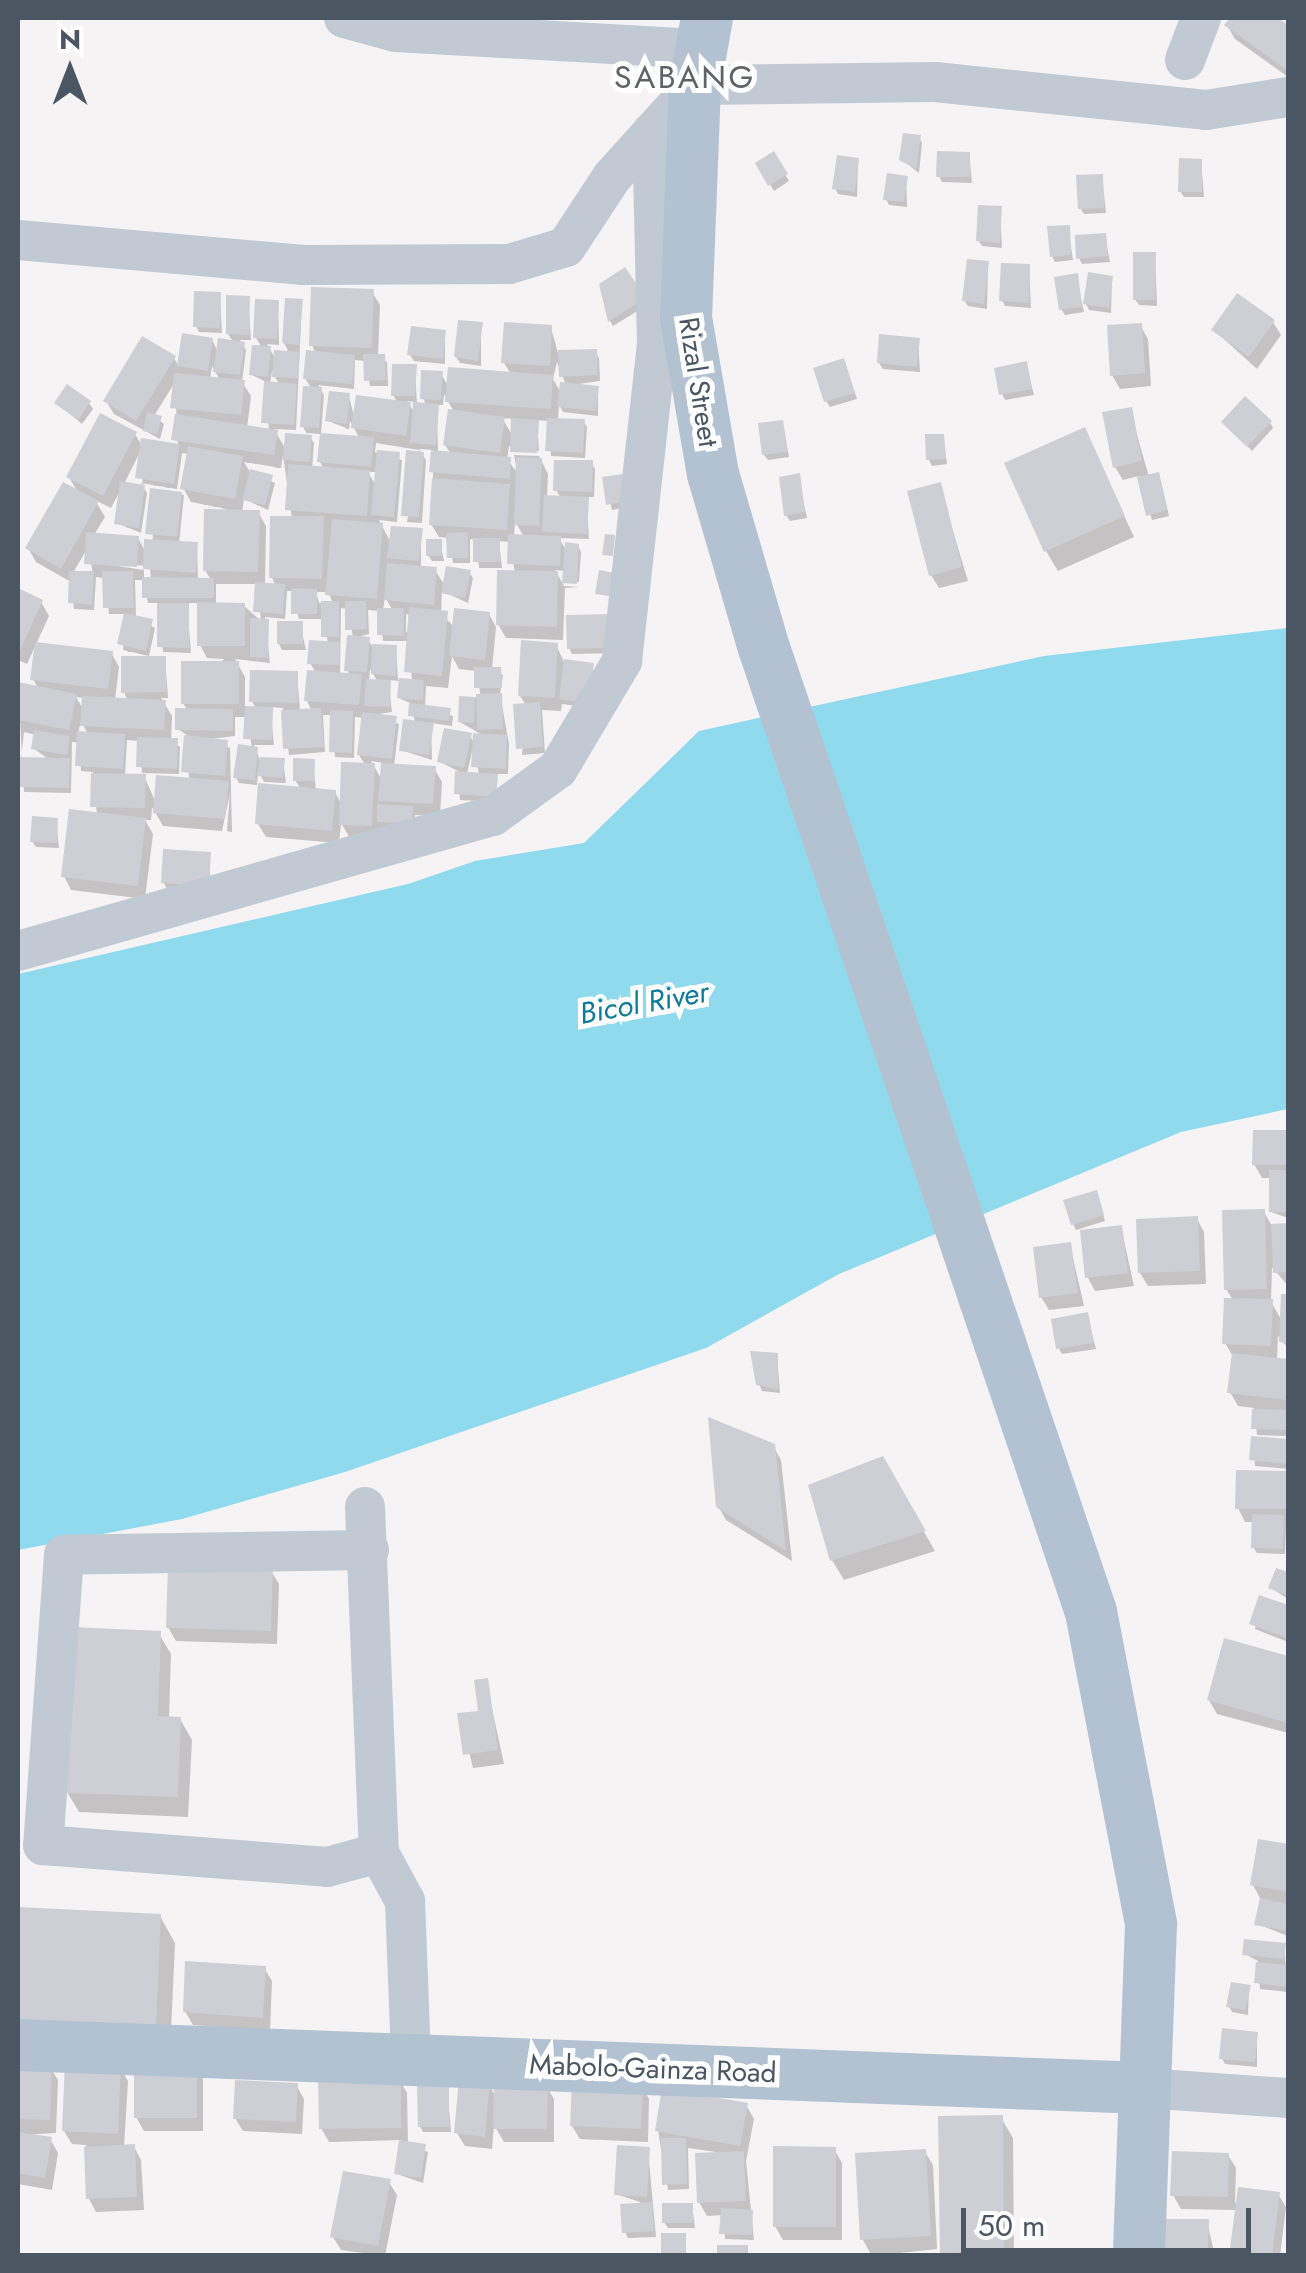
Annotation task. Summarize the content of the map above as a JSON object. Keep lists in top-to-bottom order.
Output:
{
  "streets": {
    "main road": ["Rizal Street", "Mabolo-Gainza Road"]
  },
  "crossings": [
    ["Rizal Street", "Mabolo-Gainza Road"]
  ],
  "districts": ["SABANG"],
  "water": ["Bicol River"],
  "scale_bar": "50 m",
  "north": "top"
}
